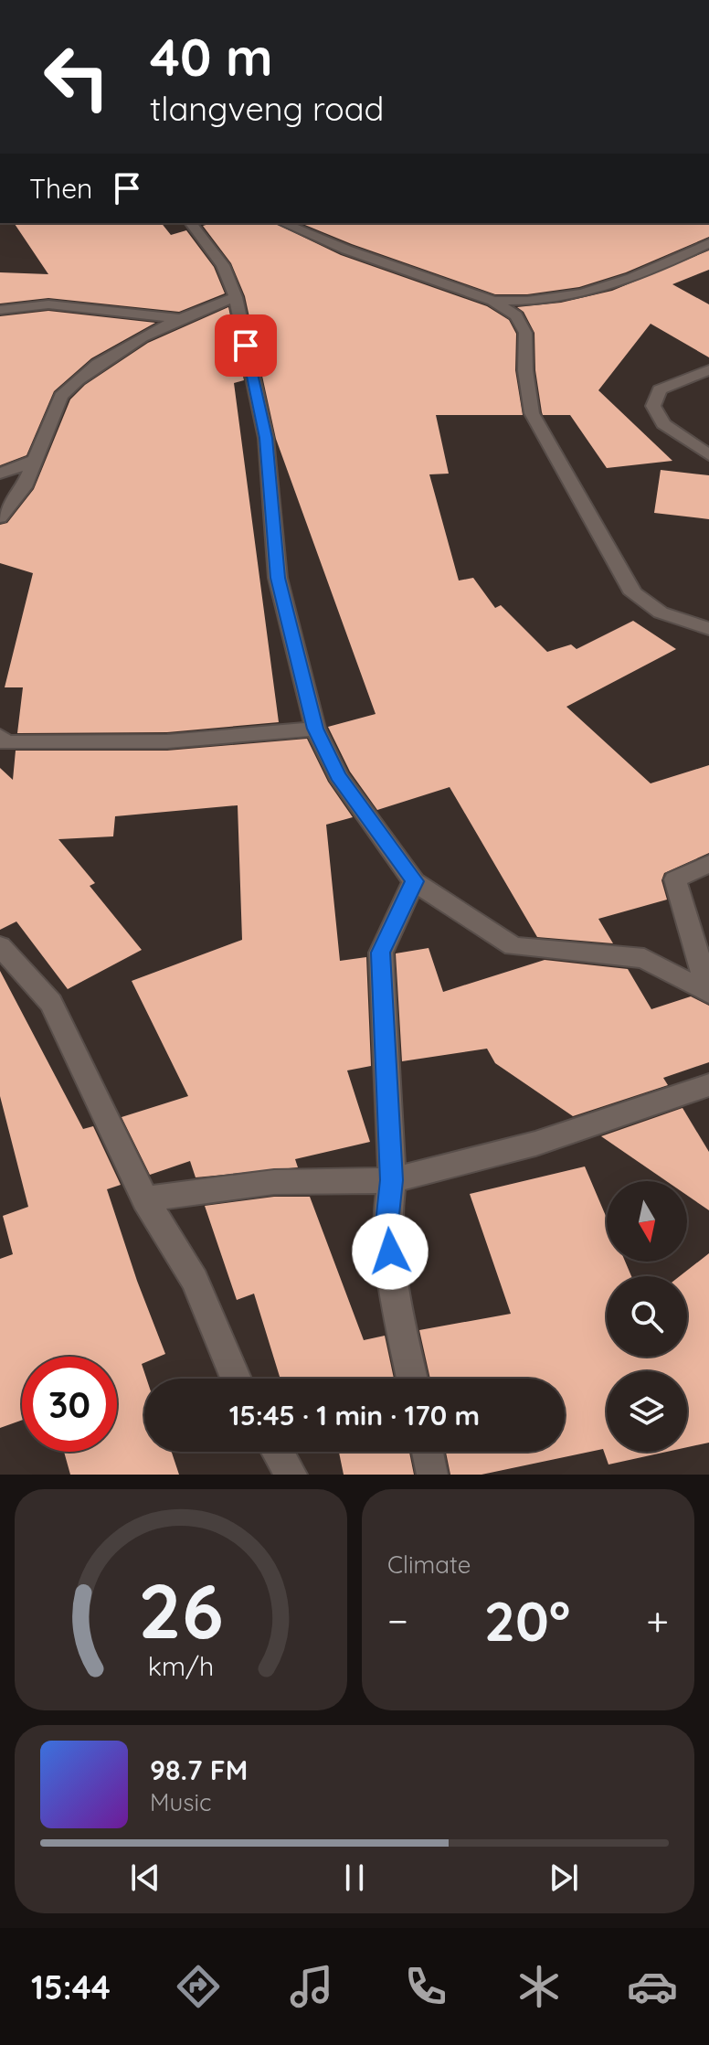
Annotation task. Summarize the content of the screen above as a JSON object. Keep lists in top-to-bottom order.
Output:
{
  "north": "bottom",
  "page": {
    "turn": ["40 m", "tlangveng road"],
    "then": "Then",
    "limit": "30",
    "trip": "15:45 · 1 min · 170 m",
    "tile": "Climate",
    "heat": ["−", "20°", "+"],
    "song": ["98.7 FM", "Music"],
    "tabs": "15:44",
    "gauge": ["26", "km/h"]
  }
}
